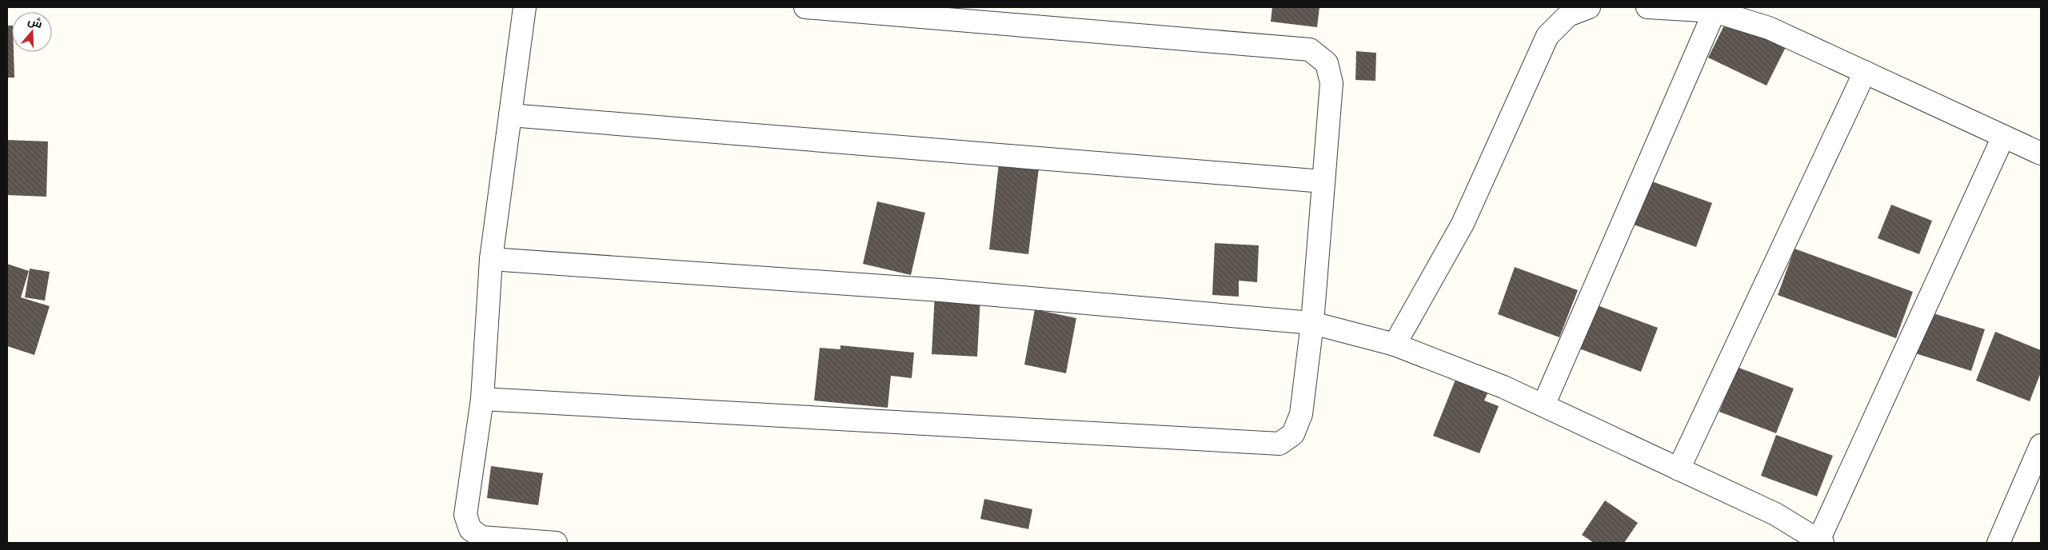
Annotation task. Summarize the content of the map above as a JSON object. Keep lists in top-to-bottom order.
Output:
{
  "north": "top"
}
